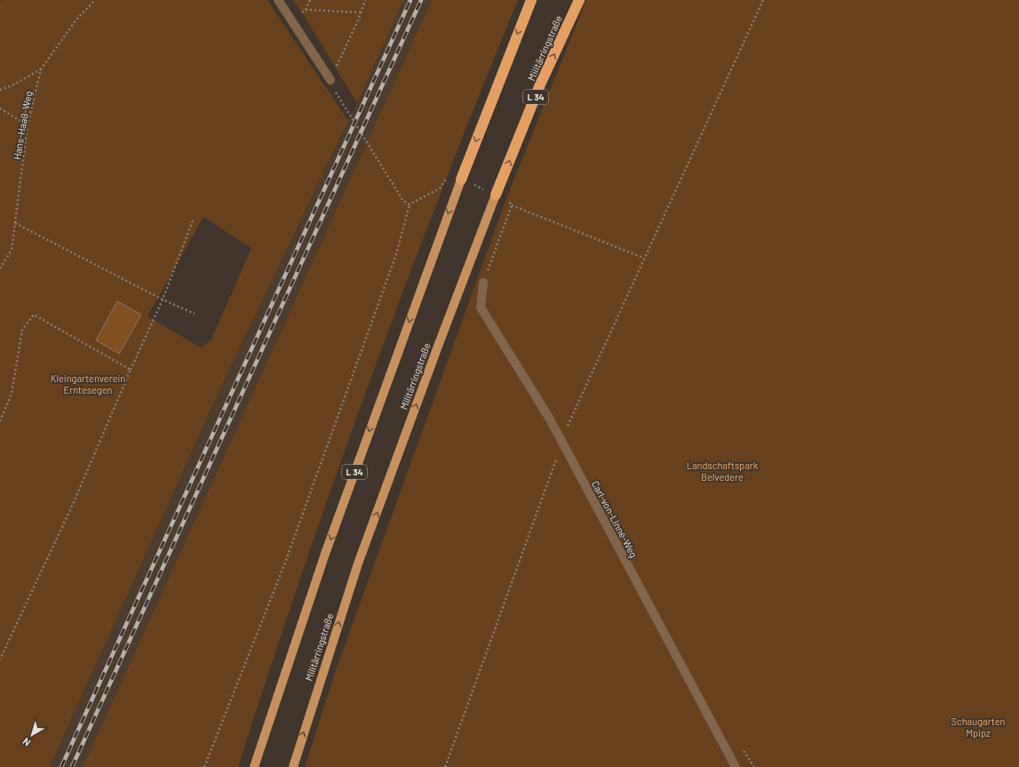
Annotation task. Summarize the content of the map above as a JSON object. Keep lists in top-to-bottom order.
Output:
{
  "streets": {
    "highway": ["Militärringstraße", "L 34"],
    "street": ["Carl-von-Linné-Weg"],
    "path": ["Hans-Haaß-Weg"]
  },
  "one_way": ["Militärringstraße"],
  "parks": ["Kleingartenverein Erntesegen", "Landschaftspark Belvedere", "Schaugarten Mpipz"],
  "north": "bottom left"
}
